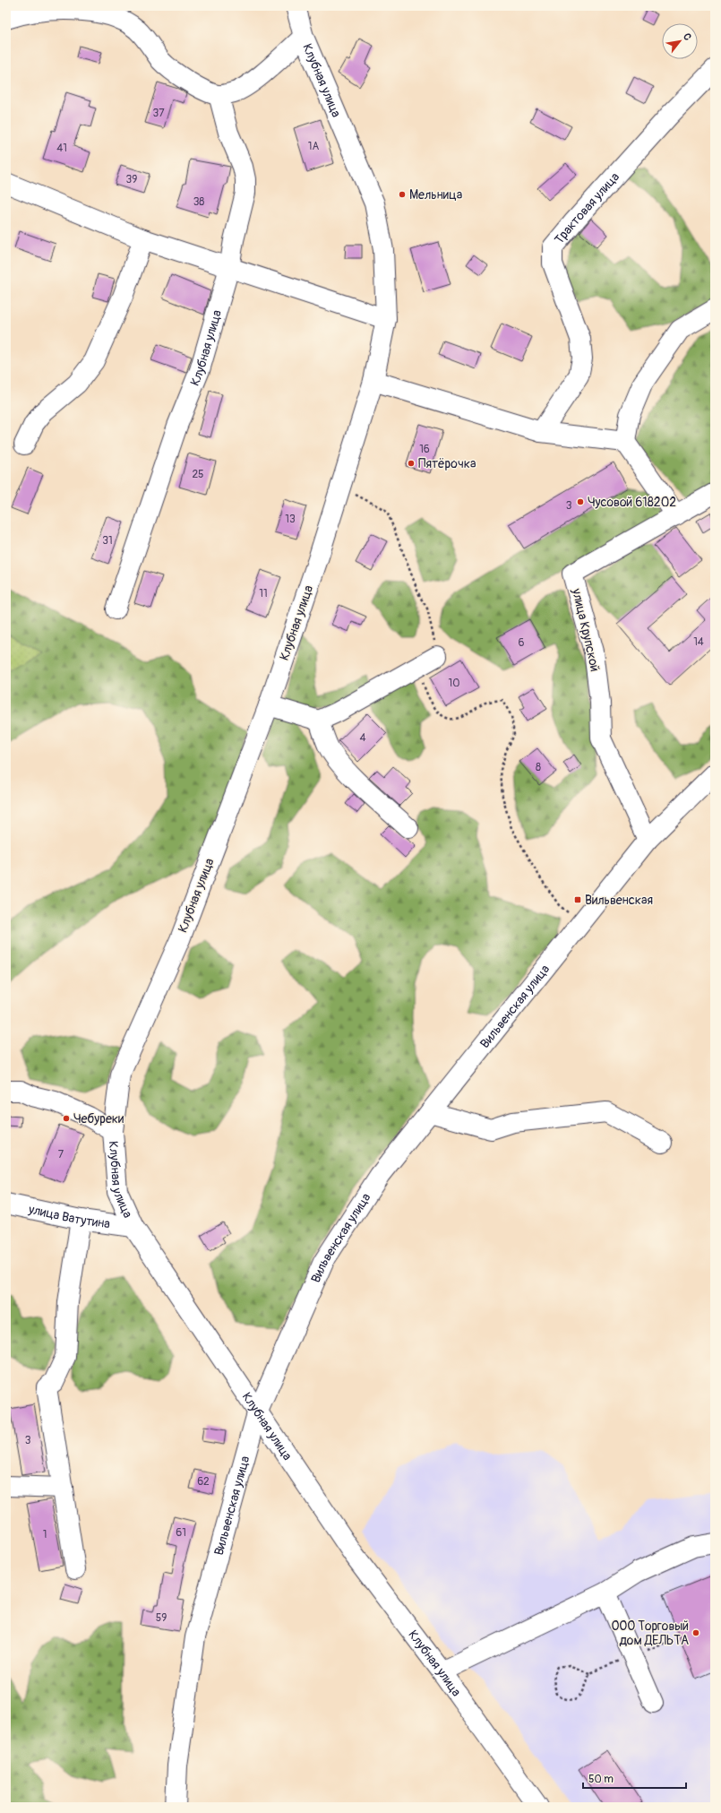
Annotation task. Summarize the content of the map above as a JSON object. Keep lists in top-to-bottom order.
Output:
{
  "streets": {
    "street": [
      "Клубная улица",
      "Трактовая улица",
      "улица Крупской",
      "Вильвенская улица",
      "улица Ватутина"
    ]
  },
  "crossings": [
    ["Клубная улица", "Вильвенская улица"],
    ["Клубная улица", "улица Ватутина"],
    ["улица Крупской", "Вильвенская улица"]
  ],
  "places": {
    "other": [
      "Мельница",
      "Пятёрочка",
      "Чусовой 618202",
      "Чебуреки",
      "ООО Торговый дом ДЕЛЬТА"
    ],
    "transit": ["Вильвенская"]
  },
  "house_numbers": [
    "37",
    "1А",
    "41",
    "39",
    "38",
    "16",
    "25",
    "3",
    "13",
    "31",
    "11",
    "14",
    "6",
    "10",
    "4",
    "8",
    "7",
    "3",
    "62",
    "61",
    "1",
    "59"
  ],
  "scale_bar": "50 m",
  "north": "top right"
}
